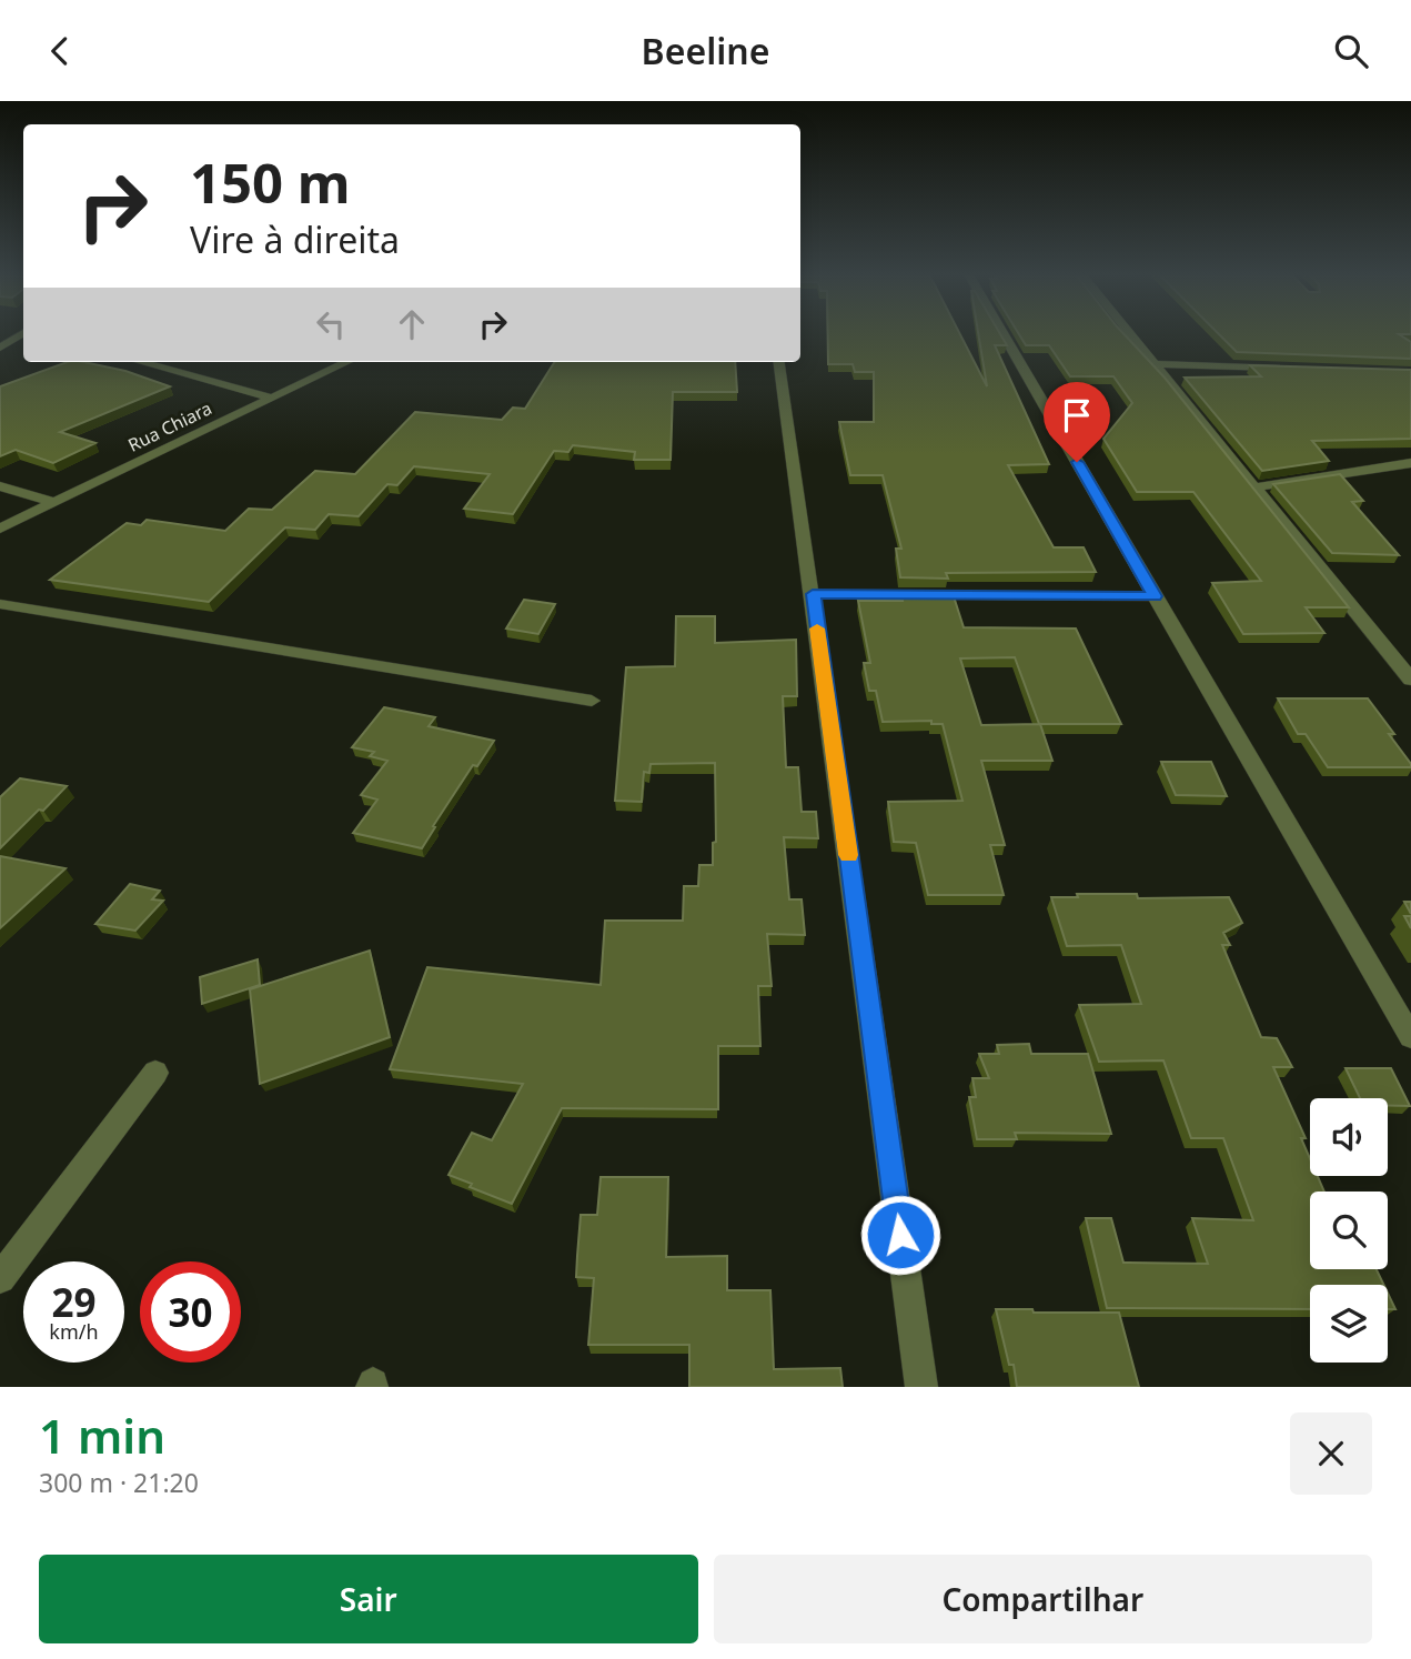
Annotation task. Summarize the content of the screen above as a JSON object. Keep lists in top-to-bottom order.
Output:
{
  "streets": {
    "street": ["Rua Chiara"]
  },
  "page": {
    "header": "Beeline",
    "turn": ["150 m", "Vire à direita"],
    "speed": "29 km/h",
    "limit": "30",
    "heading": ["1 min", "300 m · 21:20"],
    "buttons": ["Sair", "Compartilhar"]
  }
}
